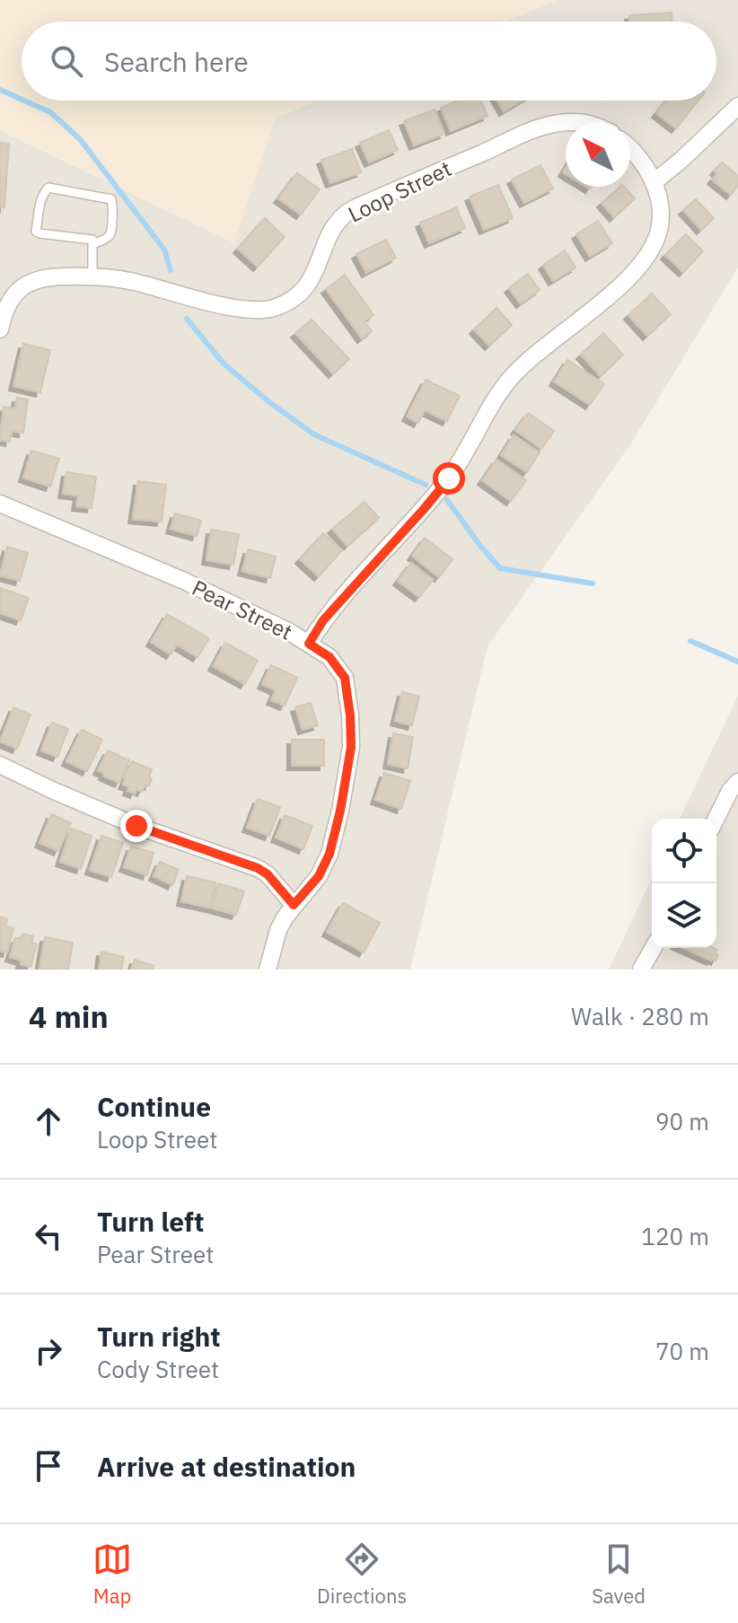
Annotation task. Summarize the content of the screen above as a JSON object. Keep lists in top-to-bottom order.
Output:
{
  "streets": {
    "street": ["Loop Street", "Pear Street"]
  },
  "north": "top left",
  "page": {
    "search": "Search here",
    "heading": ["4 min", "Walk · 280 m"],
    "list": [
      ["Continue", "Loop Street", "90 m"],
      ["Turn left", "Pear Street", "120 m"],
      ["Turn right", "Cody Street", "70 m"],
      "Arrive at destination"
    ],
    "nav": ["Map", "Directions", "Saved"]
  }
}
